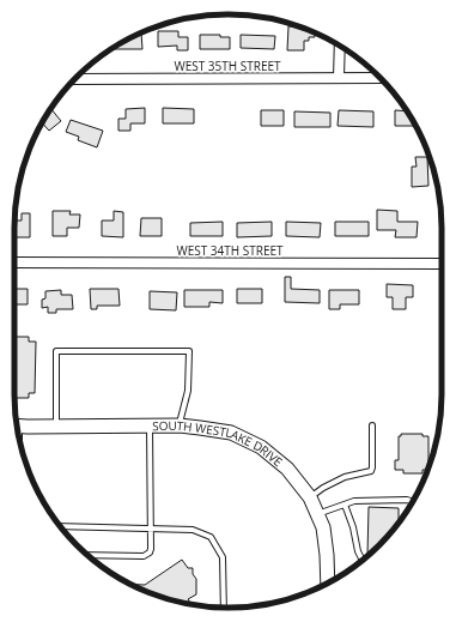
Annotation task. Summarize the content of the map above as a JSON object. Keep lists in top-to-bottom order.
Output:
{
  "streets": {
    "street": ["WEST 35TH STREET", "WEST 34TH STREET", "SOUTH WESTLAKE DRIVE"]
  }
}
